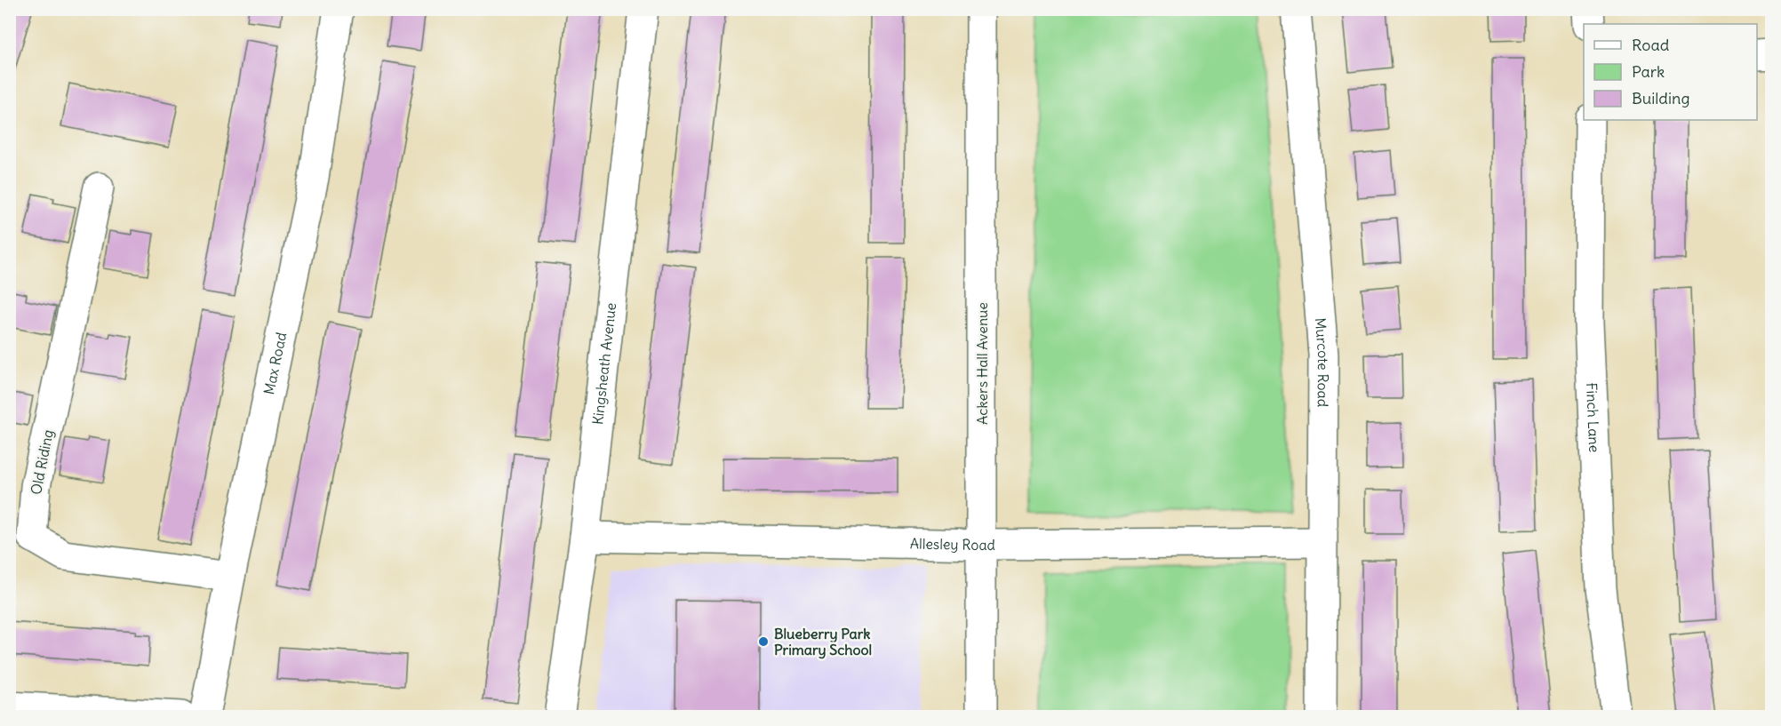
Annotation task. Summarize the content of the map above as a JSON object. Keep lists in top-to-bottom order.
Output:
{
  "streets": {
    "street": [
      "Murcote Road",
      "Max Road",
      "Kingsheath Avenue",
      "Ackers Hall Avenue",
      "Finch Lane",
      "Old Riding",
      "Allesley Road"
    ]
  },
  "crossings": [
    ["Murcote Road", "Allesley Road"],
    ["Max Road", "Old Riding"],
    ["Kingsheath Avenue", "Allesley Road"],
    ["Ackers Hall Avenue", "Allesley Road"]
  ],
  "places": ["Blueberry Park Primary School"],
  "legend": ["Road", "Park", "Building"]
}
